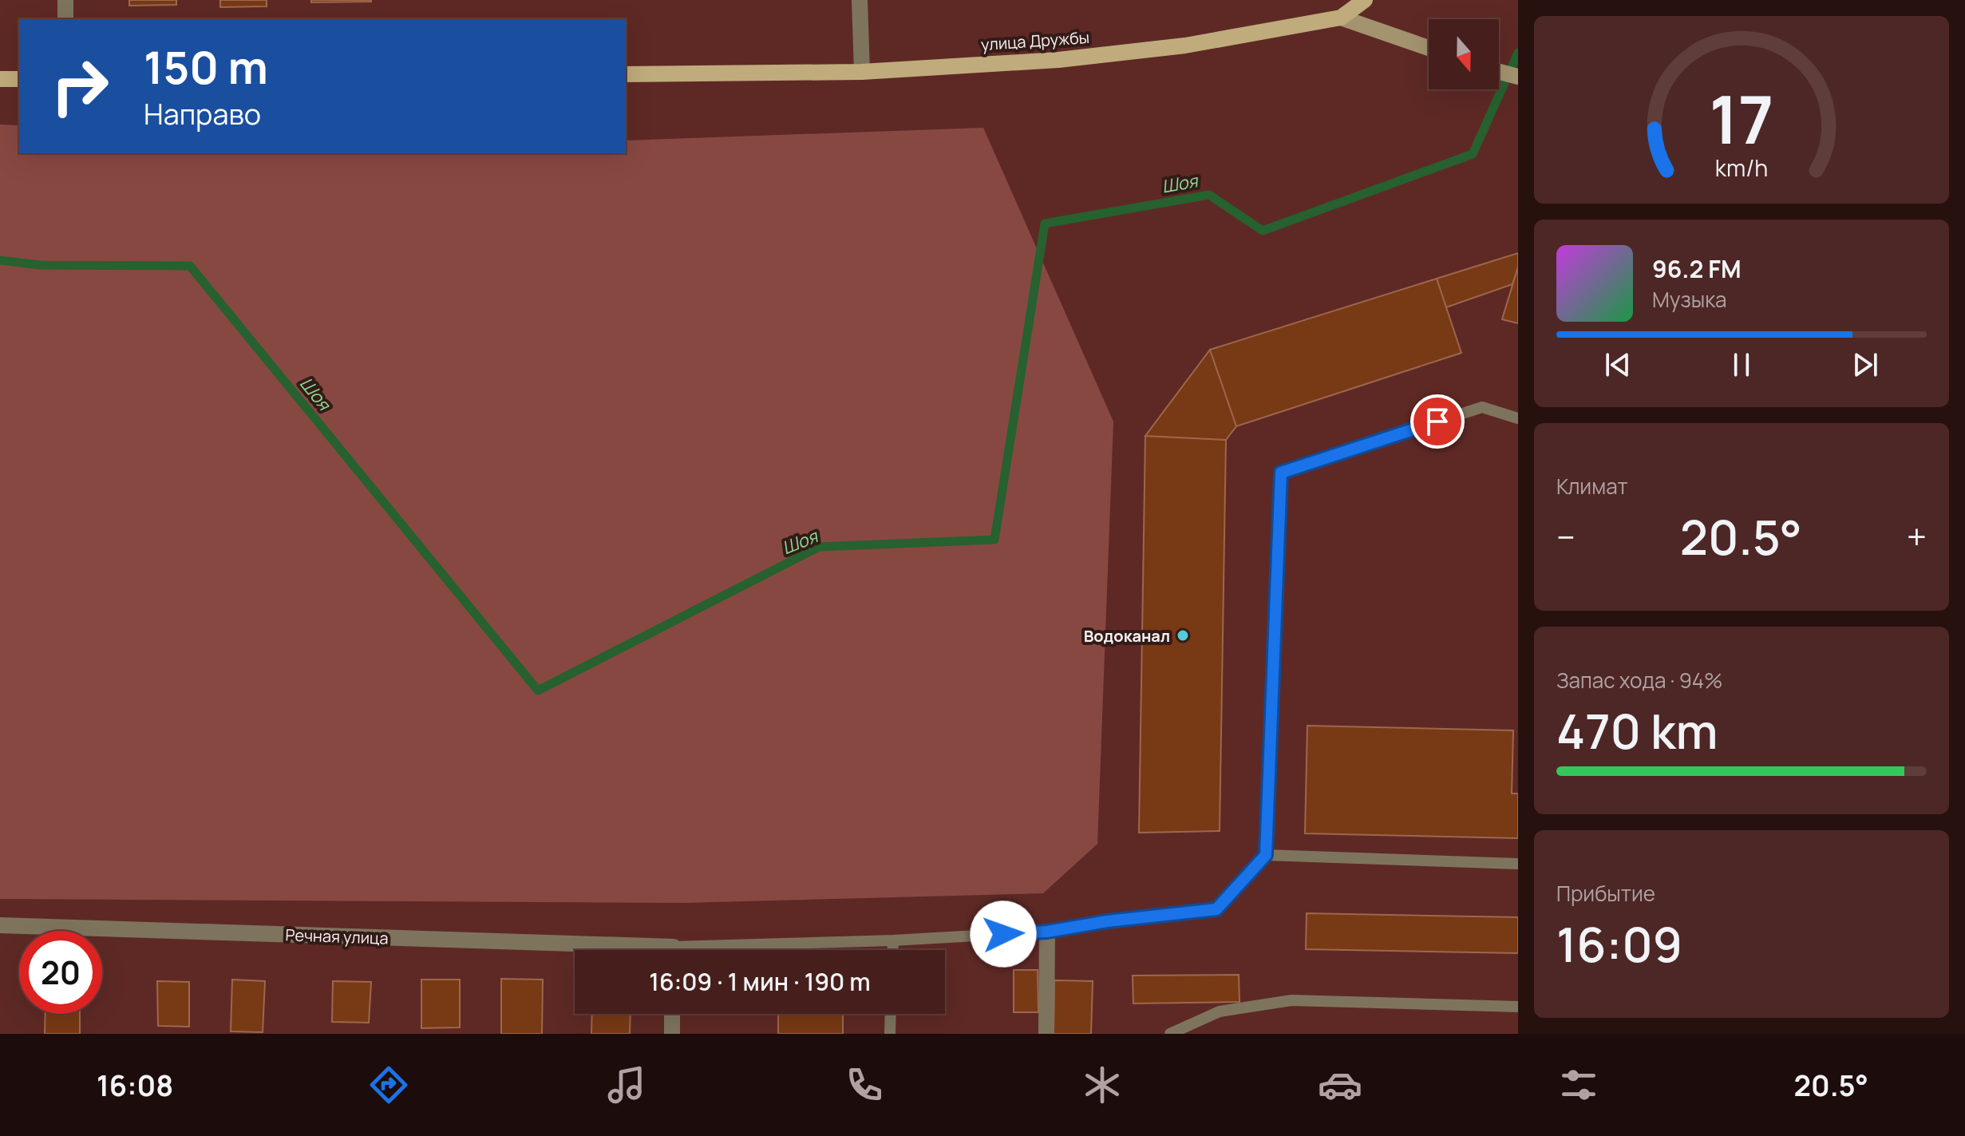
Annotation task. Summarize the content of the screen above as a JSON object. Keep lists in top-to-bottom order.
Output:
{
  "streets": {
    "main road": ["улица Дружбы"],
    "street": ["Речная улица"]
  },
  "water": ["Шоя"],
  "places": ["Водоканал"],
  "north": "bottom",
  "page": {
    "turn": ["150 m", "Направо"],
    "song": ["96.2 FM", "Музыка"],
    "tile": [
      "Климат",
      ["Запас хода · 94%", "470 km"],
      ["Прибытие", "16:09"]
    ],
    "heat": ["−", "20.5°", "+"],
    "limit": "20",
    "trip": "16:09 · 1 мин · 190 m",
    "tabs": ["16:08", "20.5°"],
    "gauge": ["17", "km/h"]
  }
}
